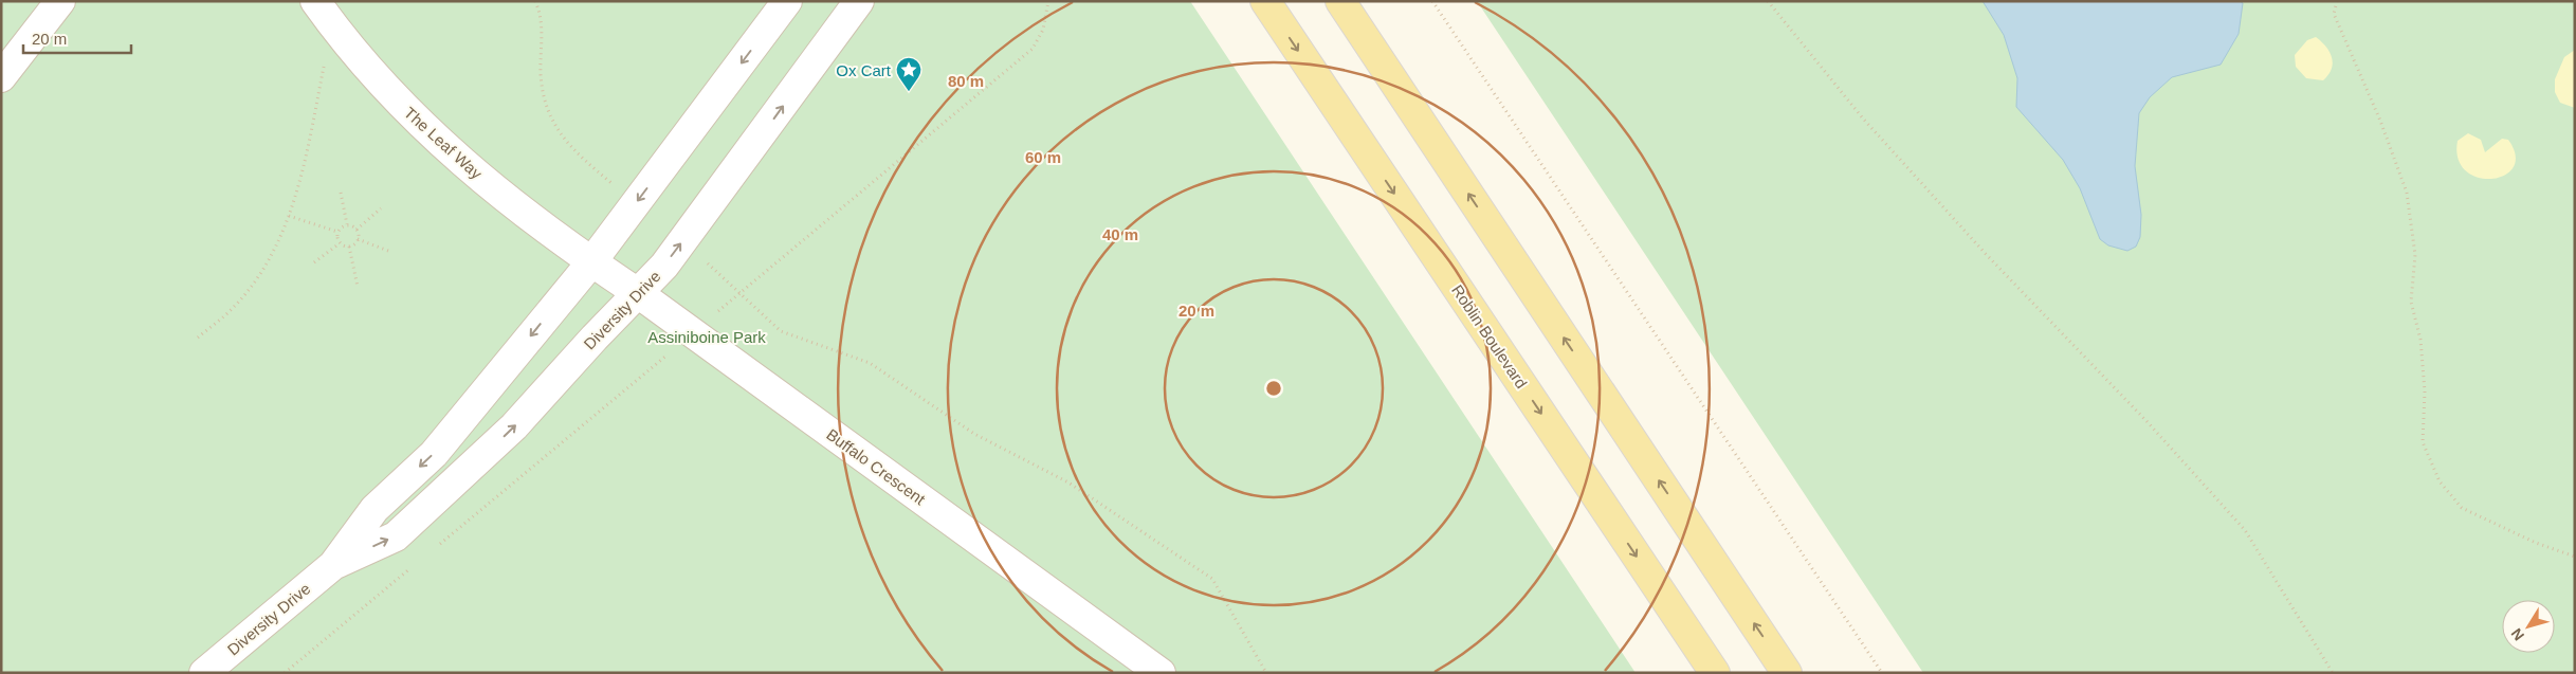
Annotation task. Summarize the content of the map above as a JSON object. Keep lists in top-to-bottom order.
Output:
{
  "streets": {
    "main road": ["Roblin Boulevard"],
    "street": ["The Leaf Way", "Diversity Drive", "Buffalo Crescent"]
  },
  "crossings": [
    ["The Leaf Way", "Diversity Drive"],
    ["The Leaf Way", "Buffalo Crescent"],
    ["Diversity Drive", "Buffalo Crescent"]
  ],
  "parks": ["Assiniboine Park"],
  "places": {
    "place": ["Ox Cart"]
  },
  "scale_bar": "20 m",
  "north": "bottom left",
  "rings": [
    "80 m",
    "60 m",
    "40 m",
    "20 m"
  ]
}
